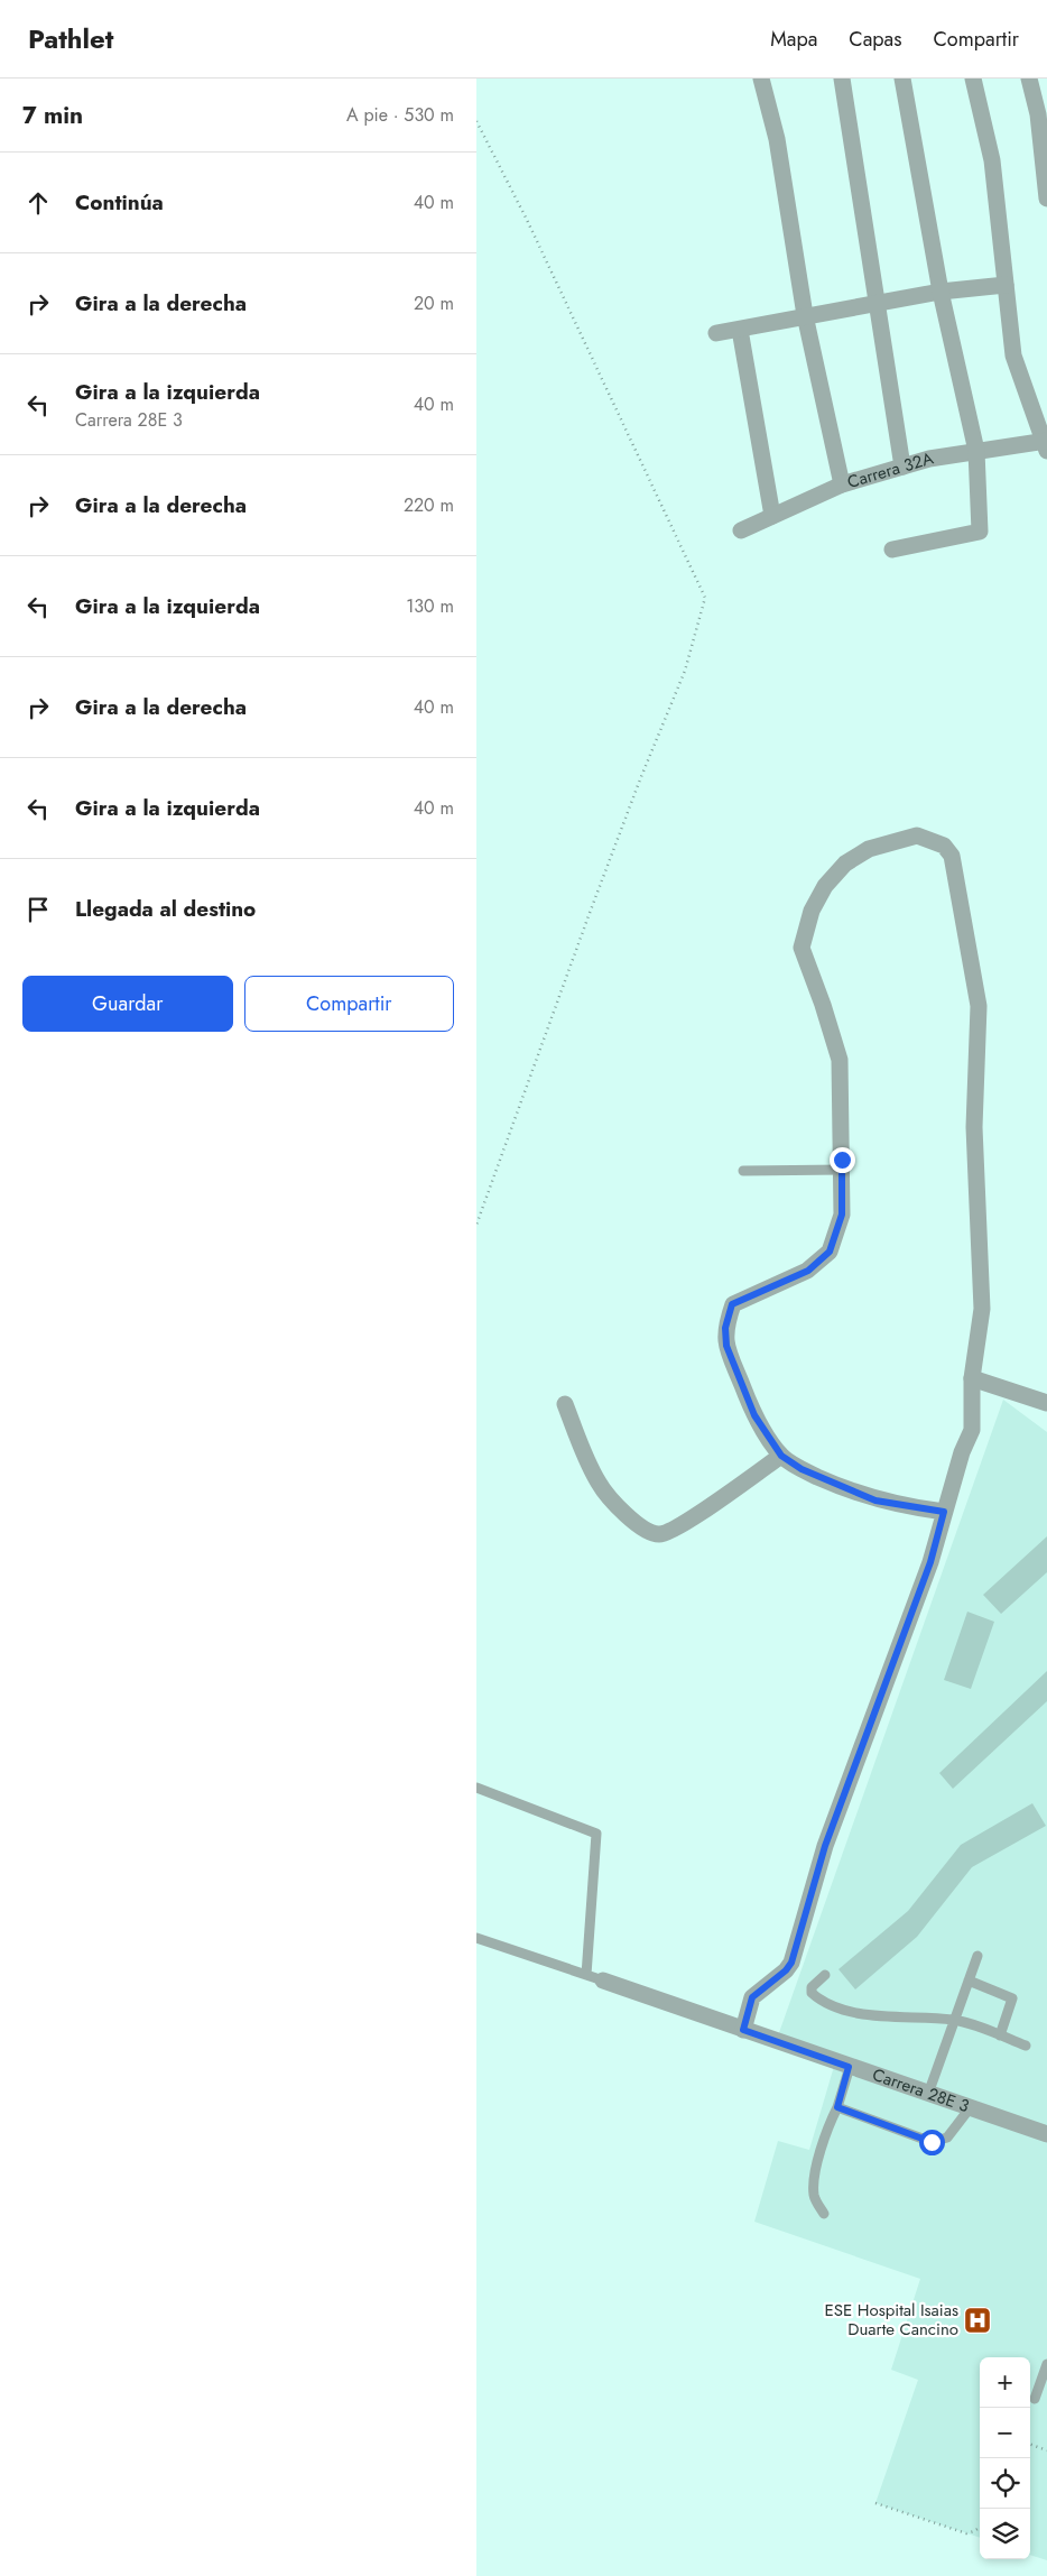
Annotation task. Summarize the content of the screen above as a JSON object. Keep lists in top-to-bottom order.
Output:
{
  "streets": {
    "street": ["Carrera 32A", "Carrera 28E 3"]
  },
  "places": {
    "hospital": ["ESE Hospital Isaias Duarte Cancino"]
  },
  "page": {
    "header": "Pathlet",
    "nav": ["Mapa", "Capas", "Compartir"],
    "heading": ["7 min", "A pie · 530 m"],
    "list": [
      ["Continúa", "40 m"],
      ["Gira a la derecha", "20 m"],
      ["Gira a la izquierda", "Carrera 28E 3", "40 m"],
      ["Gira a la derecha", "220 m"],
      ["Gira a la izquierda", "130 m"],
      ["Gira a la derecha", "40 m"],
      ["Gira a la izquierda", "40 m"],
      "Llegada al destino"
    ],
    "buttons": ["Guardar", "Compartir"],
    "map_buttons": ["+", "−"]
  }
}
